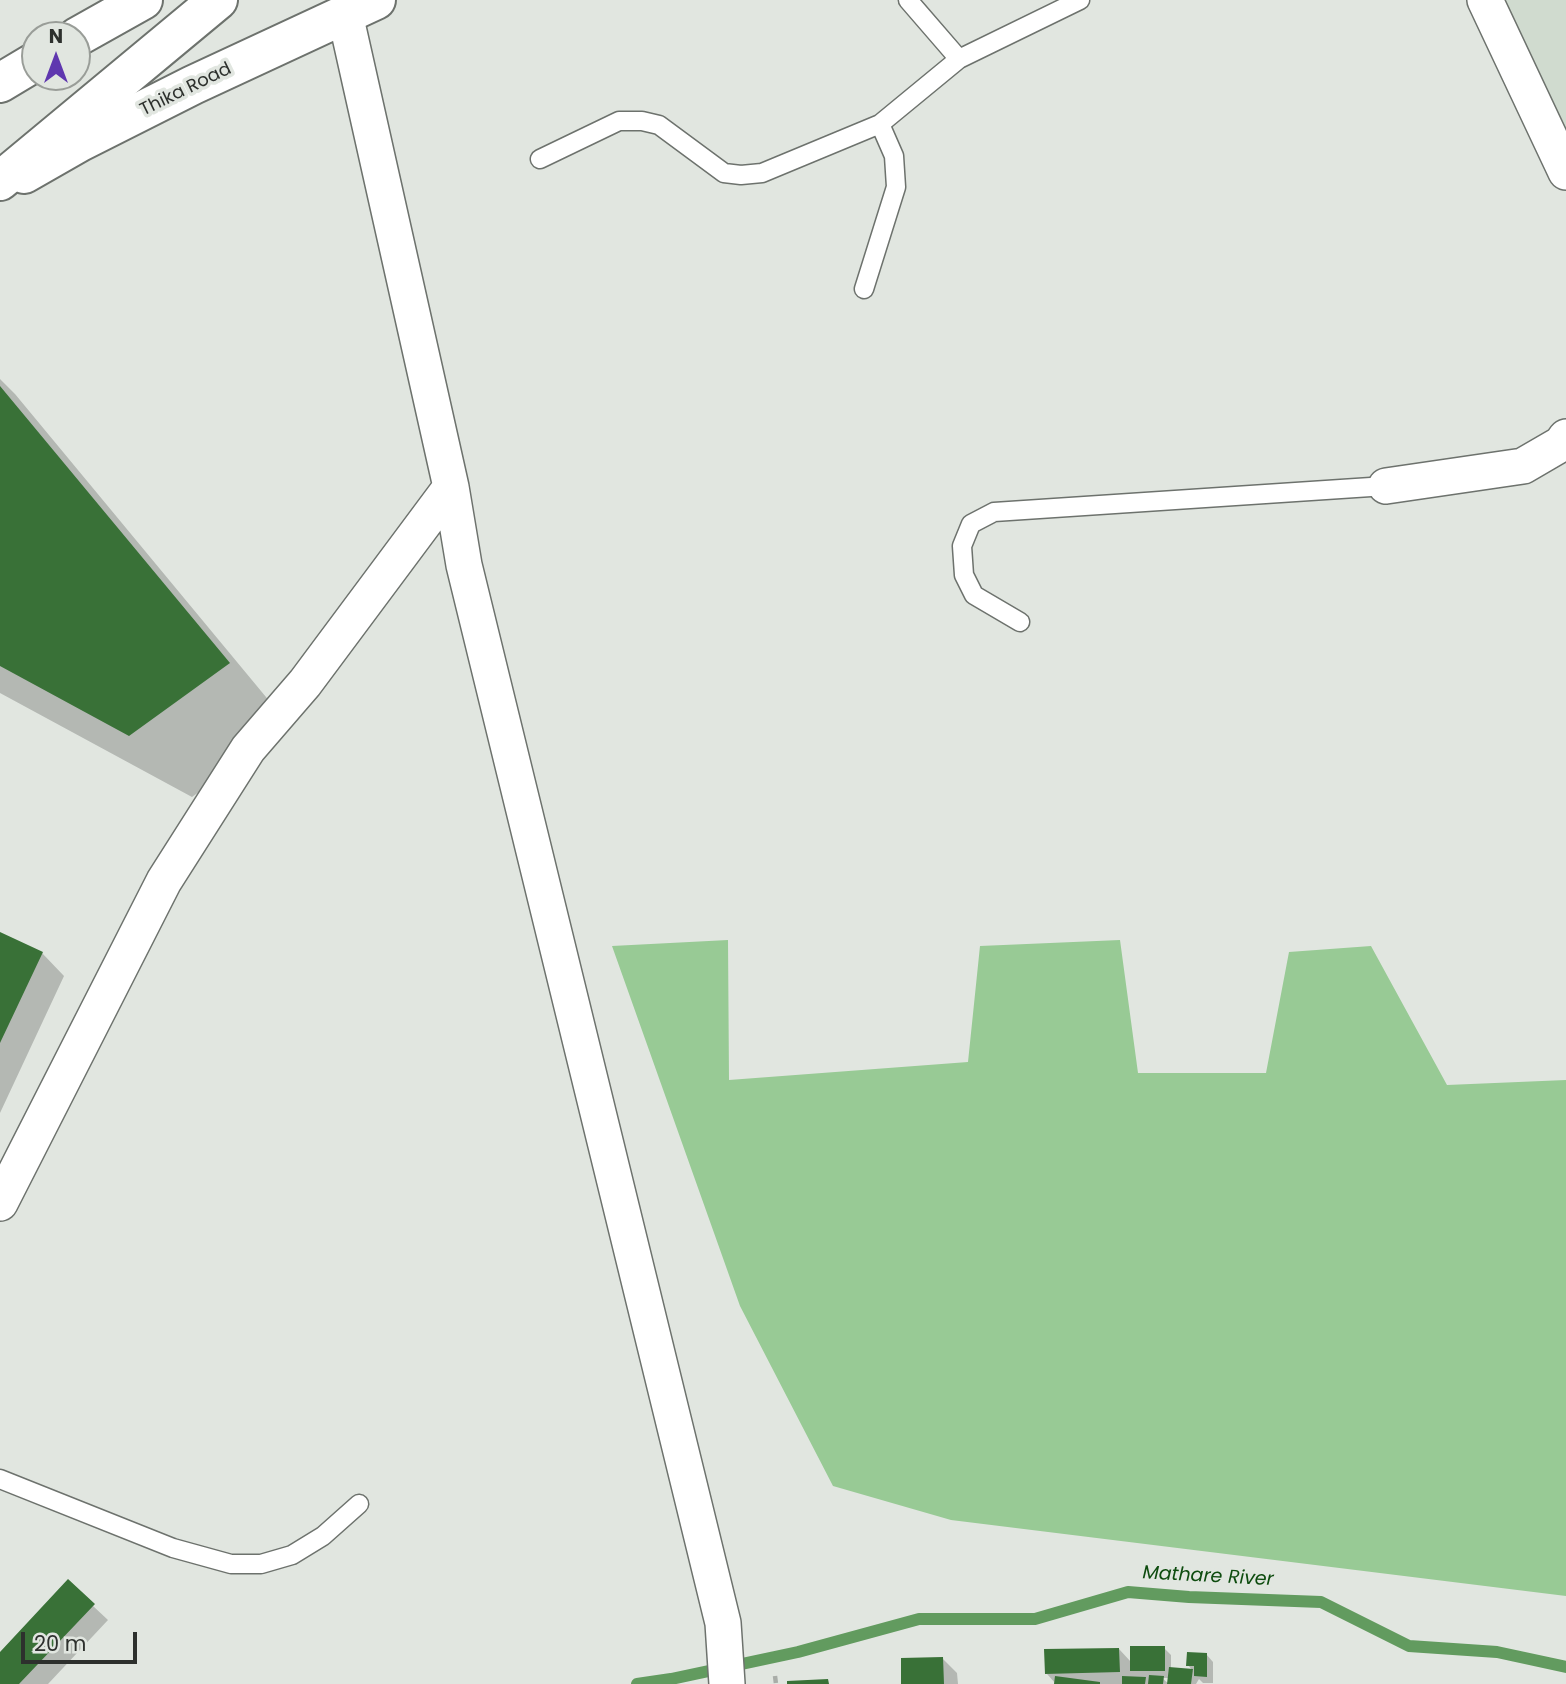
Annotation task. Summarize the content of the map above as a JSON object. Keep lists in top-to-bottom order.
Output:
{
  "streets": {
    "main road": ["Thika Road"]
  },
  "water": ["Mathare River"],
  "scale_bar": "20 m",
  "north": "top"
}
